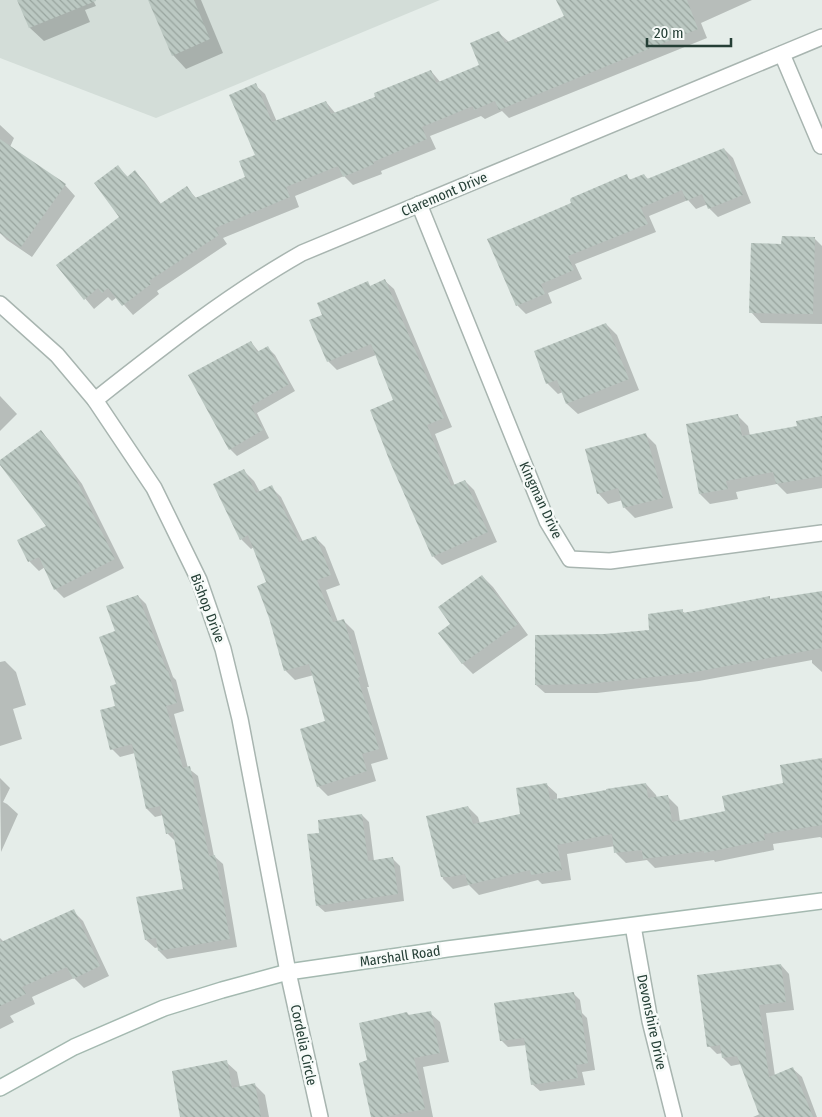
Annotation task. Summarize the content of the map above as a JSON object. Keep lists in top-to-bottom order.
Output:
{
  "streets": {
    "street": [
      "Claremont Drive",
      "Kingman Drive",
      "Bishop Drive",
      "Marshall Road",
      "Devonshire Drive",
      "Cordelia Circle"
    ]
  },
  "crossings": [
    ["Claremont Drive", "Kingman Drive"],
    ["Claremont Drive", "Bishop Drive"],
    ["Bishop Drive", "Marshall Road"],
    ["Bishop Drive", "Cordelia Circle"],
    ["Marshall Road", "Devonshire Drive"],
    ["Marshall Road", "Cordelia Circle"]
  ],
  "scale_bar": "20 m"
}
